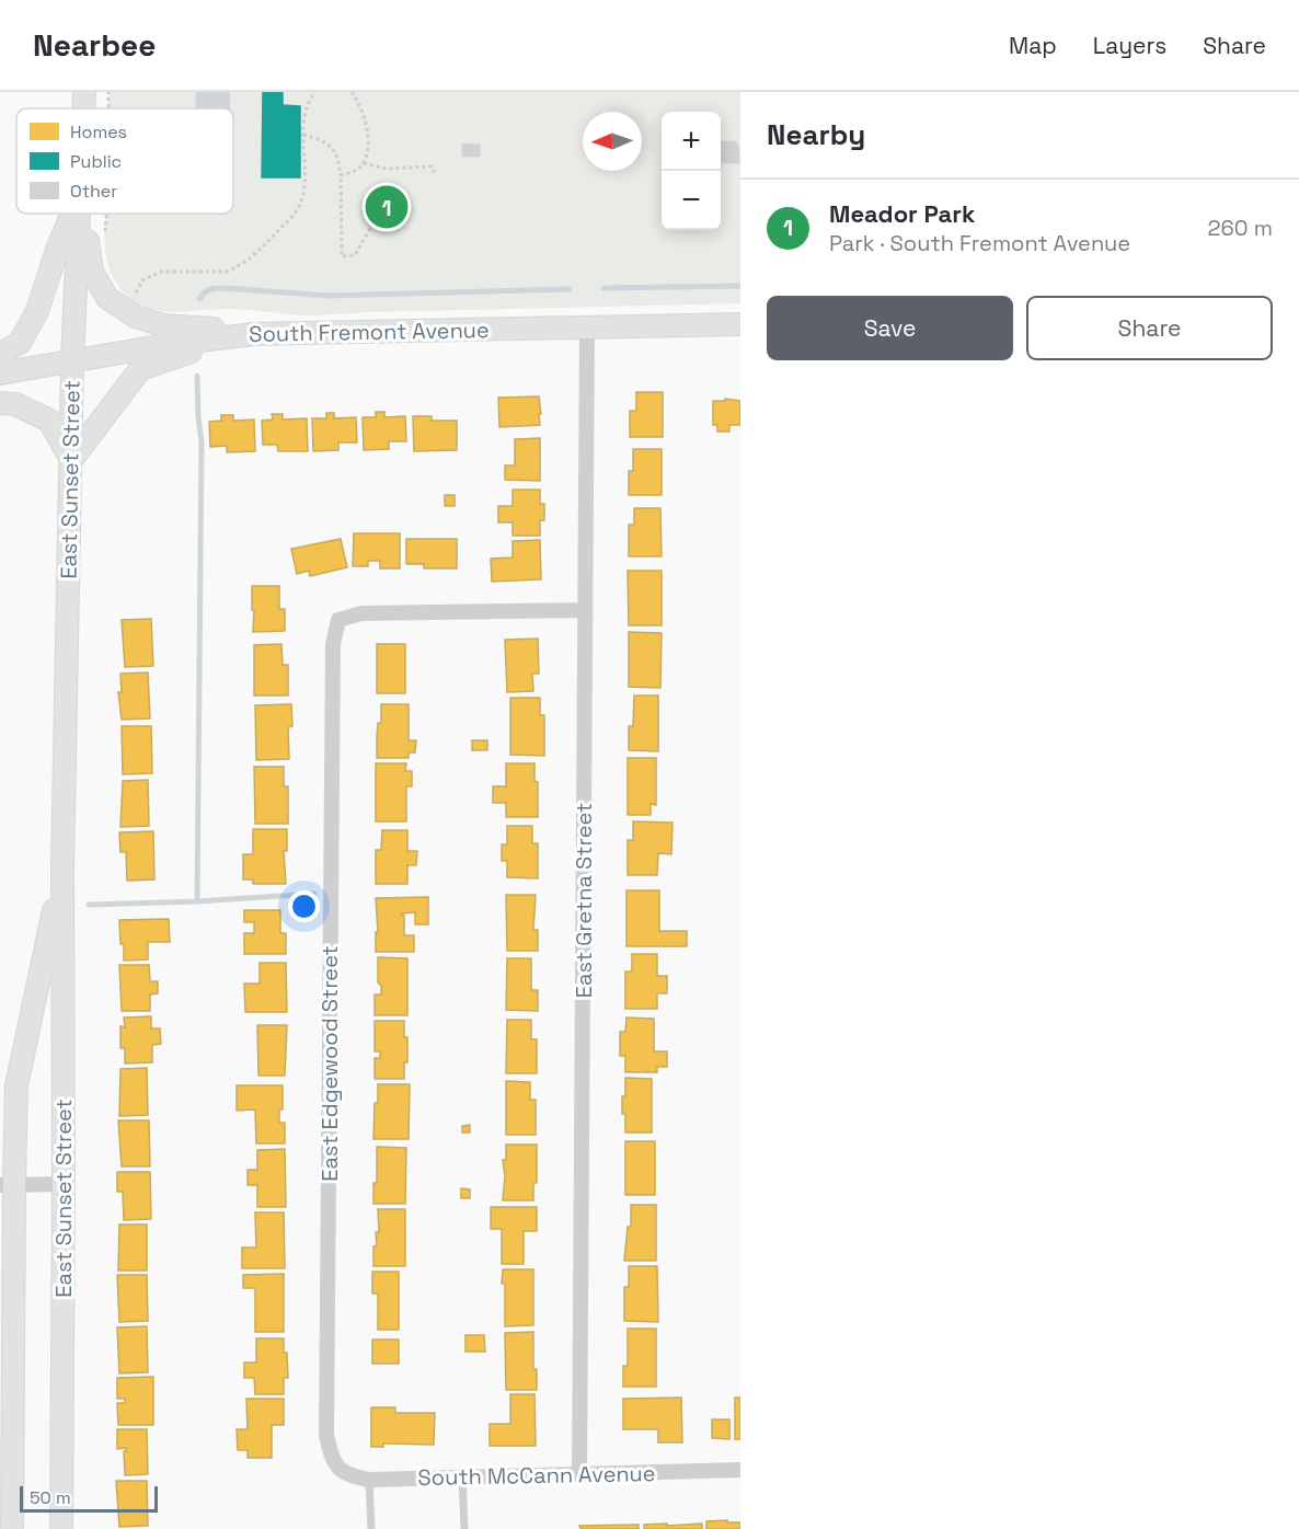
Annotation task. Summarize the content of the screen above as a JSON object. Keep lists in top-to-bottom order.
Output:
{
  "streets": {
    "main road": ["South Fremont Avenue", "East Sunset Street"],
    "street": ["East Gretna Street", "East Edgewood Street", "South McCann Avenue"]
  },
  "crossings": [
    ["South Fremont Avenue", "East Sunset Street"],
    ["South Fremont Avenue", "East Gretna Street"],
    ["East Gretna Street", "East Edgewood Street"],
    ["East Gretna Street", "South McCann Avenue"],
    ["East Edgewood Street", "South McCann Avenue"]
  ],
  "legend": ["Homes", "Public", "Other"],
  "scale_bar": "50 m",
  "north": "left",
  "page": {
    "header": "Nearbee",
    "nav": ["Map", "Layers", "Share"],
    "heading": "Nearby",
    "map_buttons": ["+", "−"],
    "list": [
      {
        "mark": "1",
        "name": "Meador Park",
        "note": "Park · South Fremont Avenue",
        "value": "260 m"
      }
    ],
    "pins": "1",
    "buttons": ["Save", "Share"],
    "scale": "50 m"
  }
}
